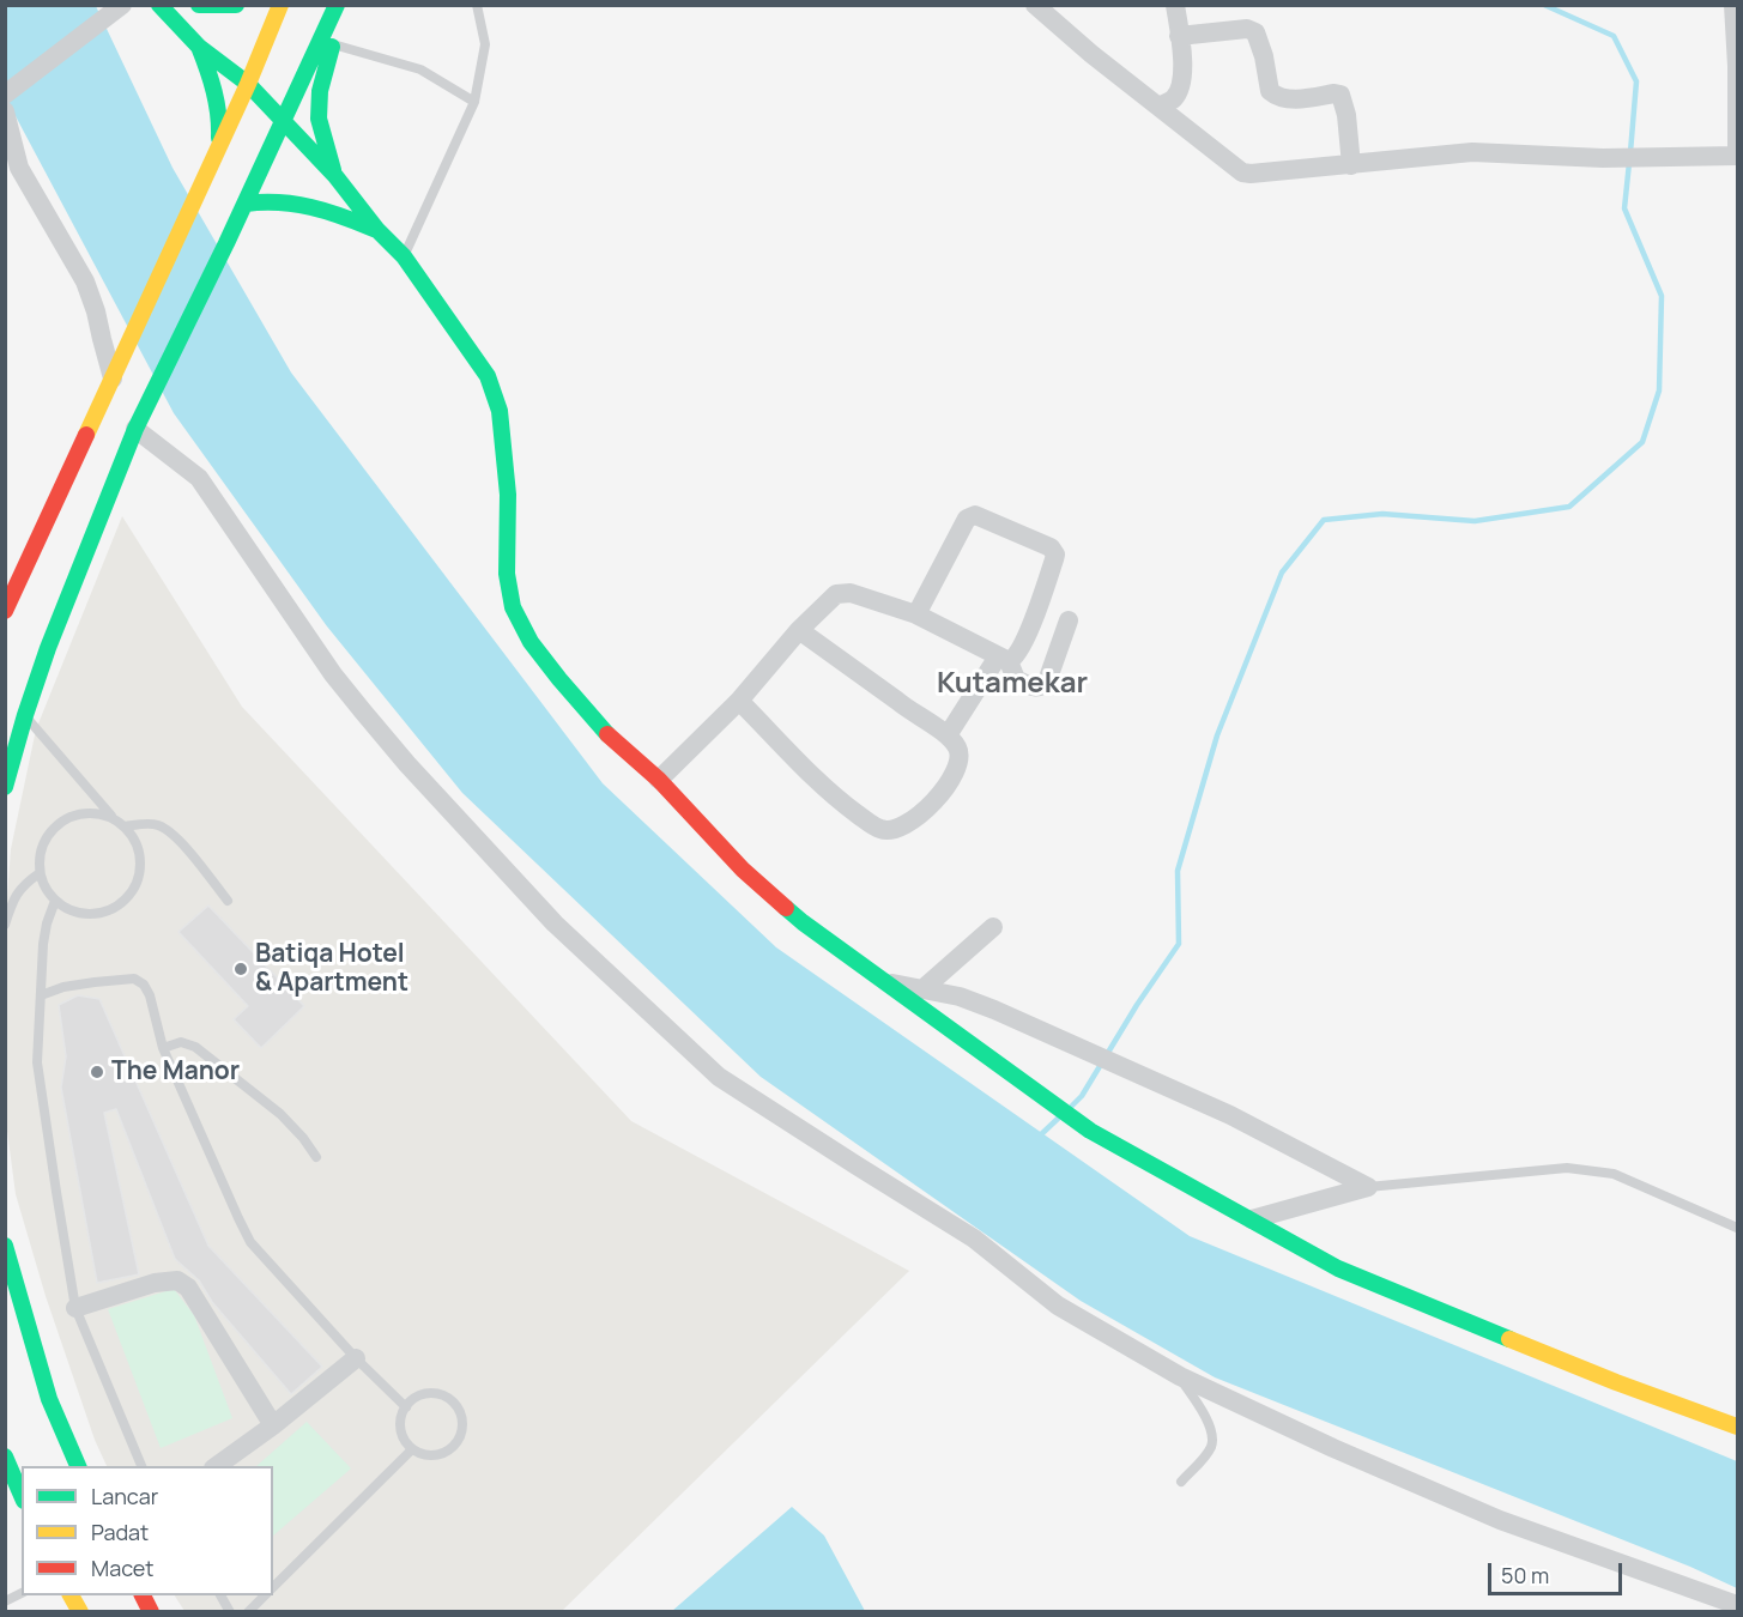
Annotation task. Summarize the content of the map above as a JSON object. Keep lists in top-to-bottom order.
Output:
{
  "districts": ["Kutamekar"],
  "places": ["Batiqa Hotel & Apartment", "The Manor"],
  "legend": ["Lancar", "Padat", "Macet"],
  "scale_bar": "50 m"
}
